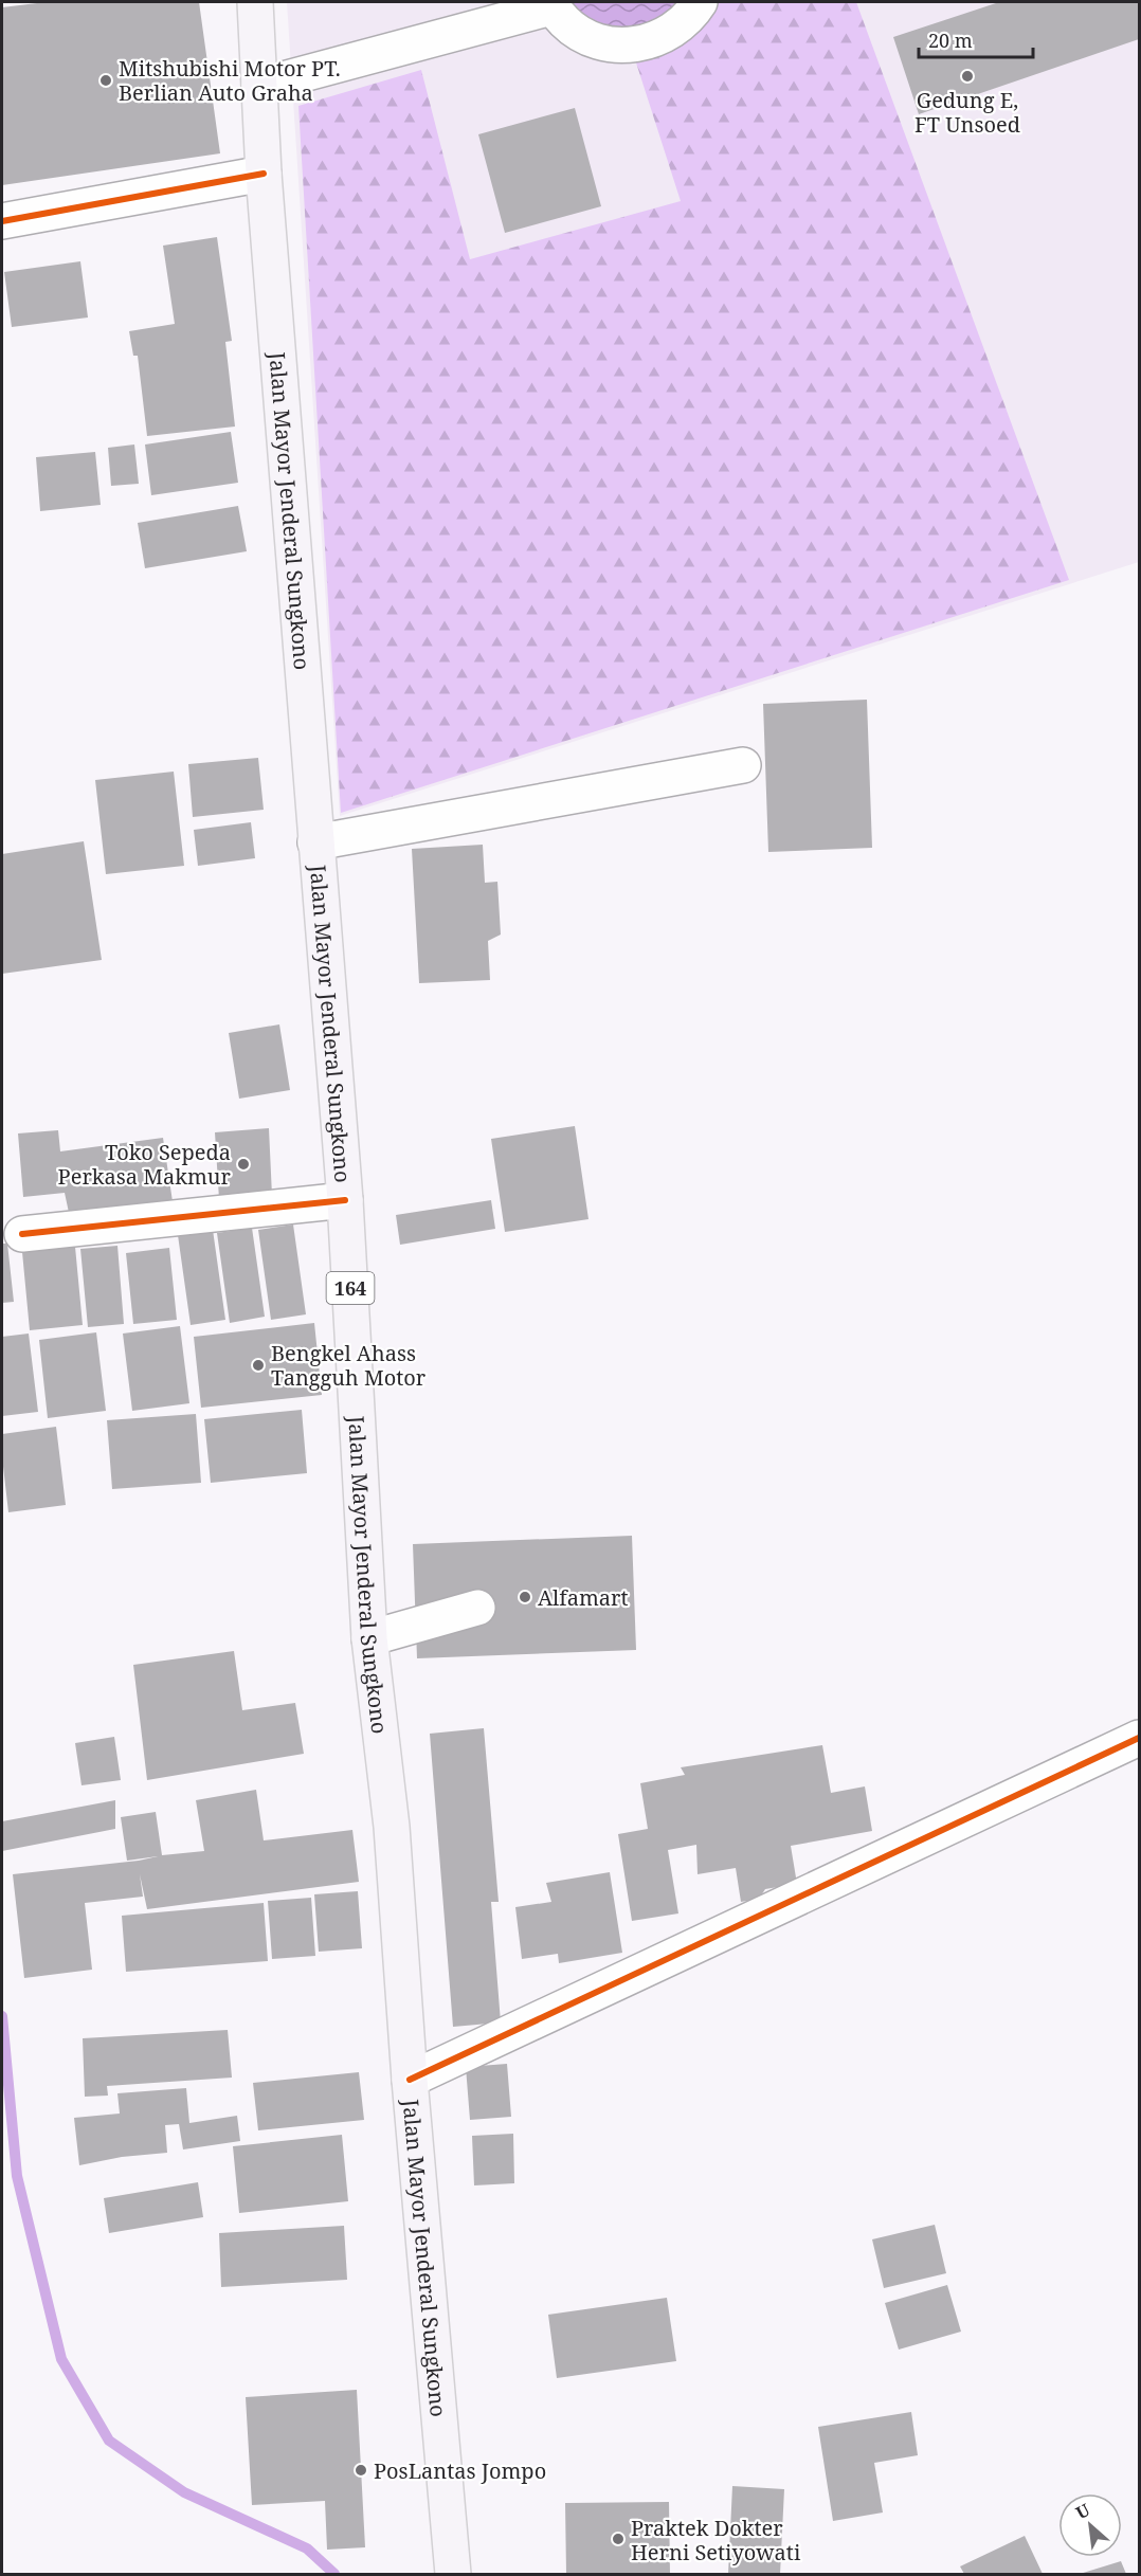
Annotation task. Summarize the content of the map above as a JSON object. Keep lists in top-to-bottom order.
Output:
{
  "streets": {
    "main road": ["Jalan Mayor Jenderal Sungkono", "164"]
  },
  "places": [
    "Gedung E, FT Unsoed",
    "Mitshubishi Motor PT. Berlian Auto Graha",
    "Toko Sepeda Perkasa Makmur",
    "Bengkel Ahass Tangguh Motor",
    "Alfamart",
    "PosLantas Jompo",
    "Praktek Dokter Herni Setiyowati"
  ],
  "scale_bar": "20 m",
  "north": "top left"
}
